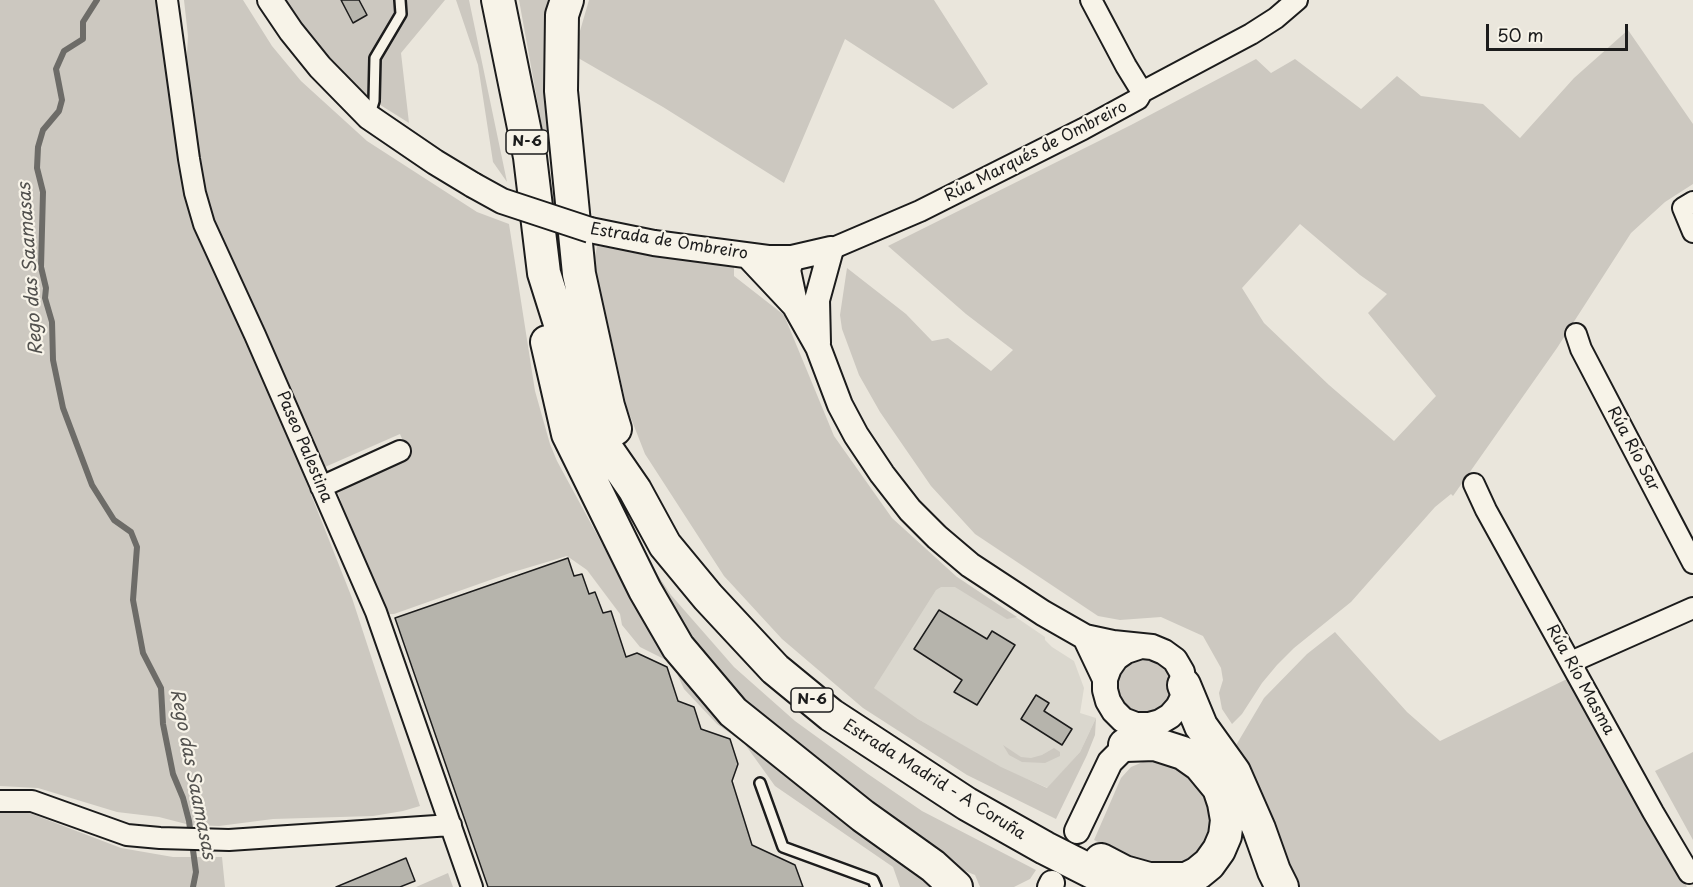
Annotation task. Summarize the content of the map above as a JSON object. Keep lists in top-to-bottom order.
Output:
{
  "streets": {
    "highway": ["N-6", "Estrada Madrid - A Coruña"],
    "street": [
      "Rúa Marqués de Ombreiro",
      "Estrada de Ombreiro",
      "Paseo Palestina",
      "Rúa Río Sar",
      "Rúa Río Masma"
    ]
  },
  "crossings": [
    ["Rúa Marqués de Ombreiro", "Estrada de Ombreiro"]
  ],
  "water": ["Rego das Saamasas"],
  "scale_bar": "50 m"
}
